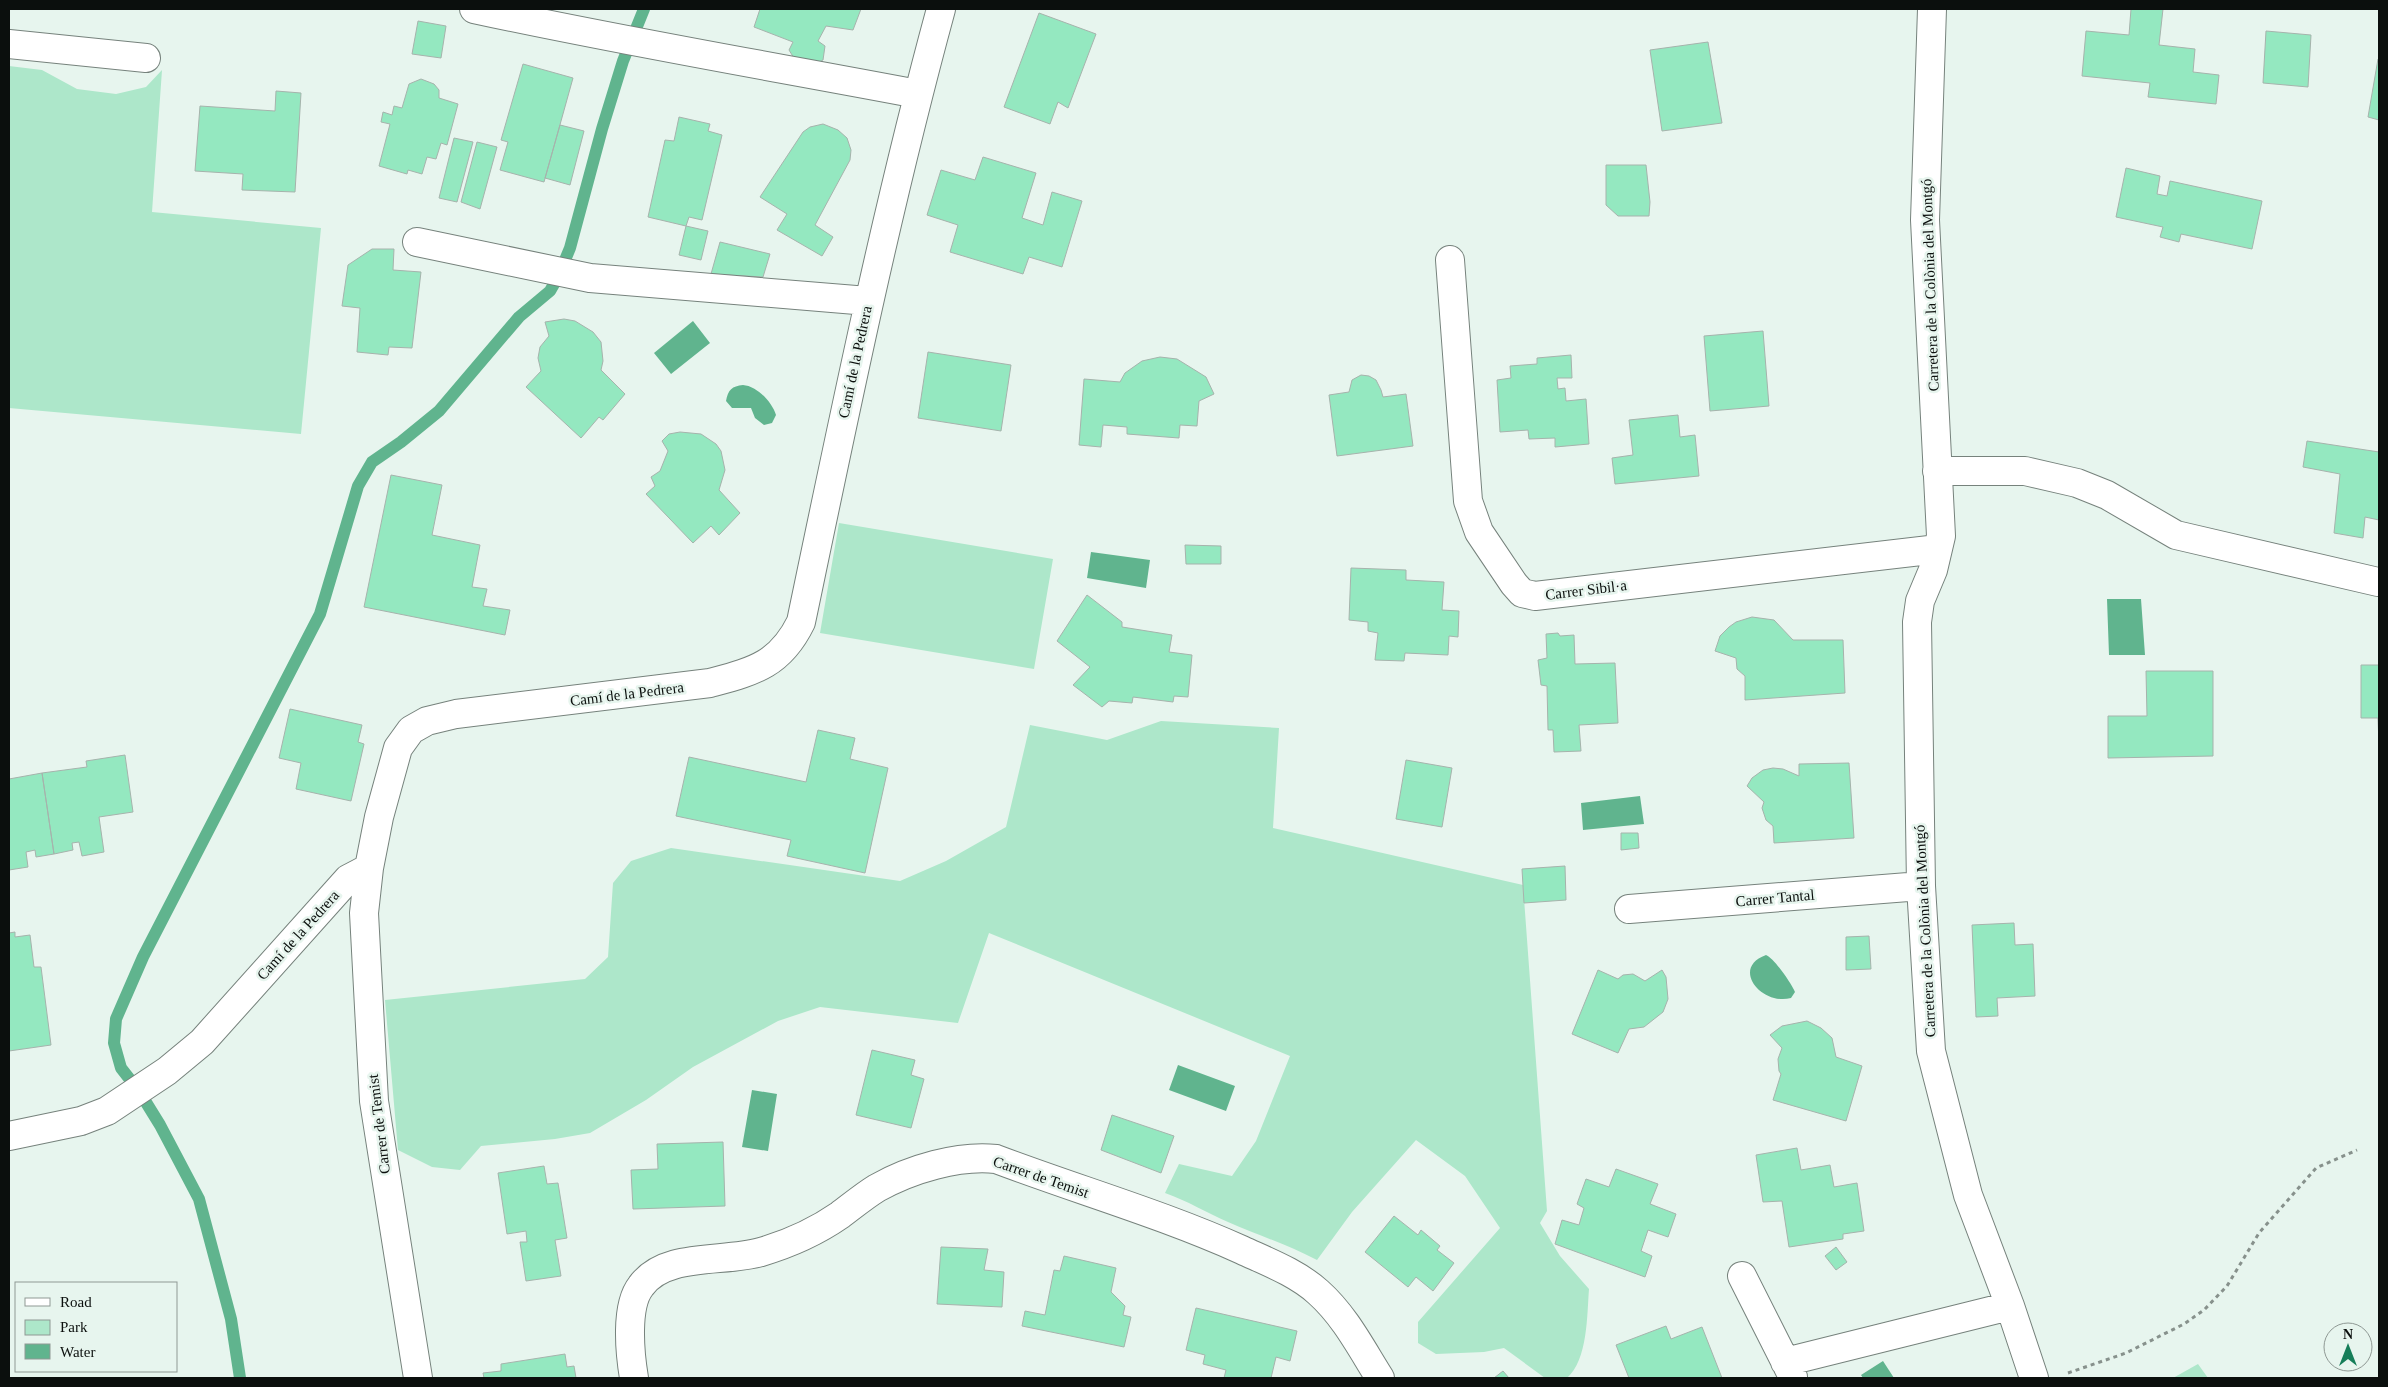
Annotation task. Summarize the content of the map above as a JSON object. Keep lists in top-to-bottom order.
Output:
{
  "streets": {
    "street": [
      "Carretera de la Colònia del Montgó",
      "Camí de la Pedrera",
      "Carrer Sibil·a",
      "Carrer Tantal",
      "Carrer de Temist"
    ]
  },
  "crossings": [
    ["Carretera de la Colònia del Montgó", "Carrer Sibil·a"],
    ["Carretera de la Colònia del Montgó", "Carrer Tantal"],
    ["Camí de la Pedrera", "Carrer de Temist"]
  ],
  "legend": ["Road", "Park", "Water"],
  "north": "top"
}
